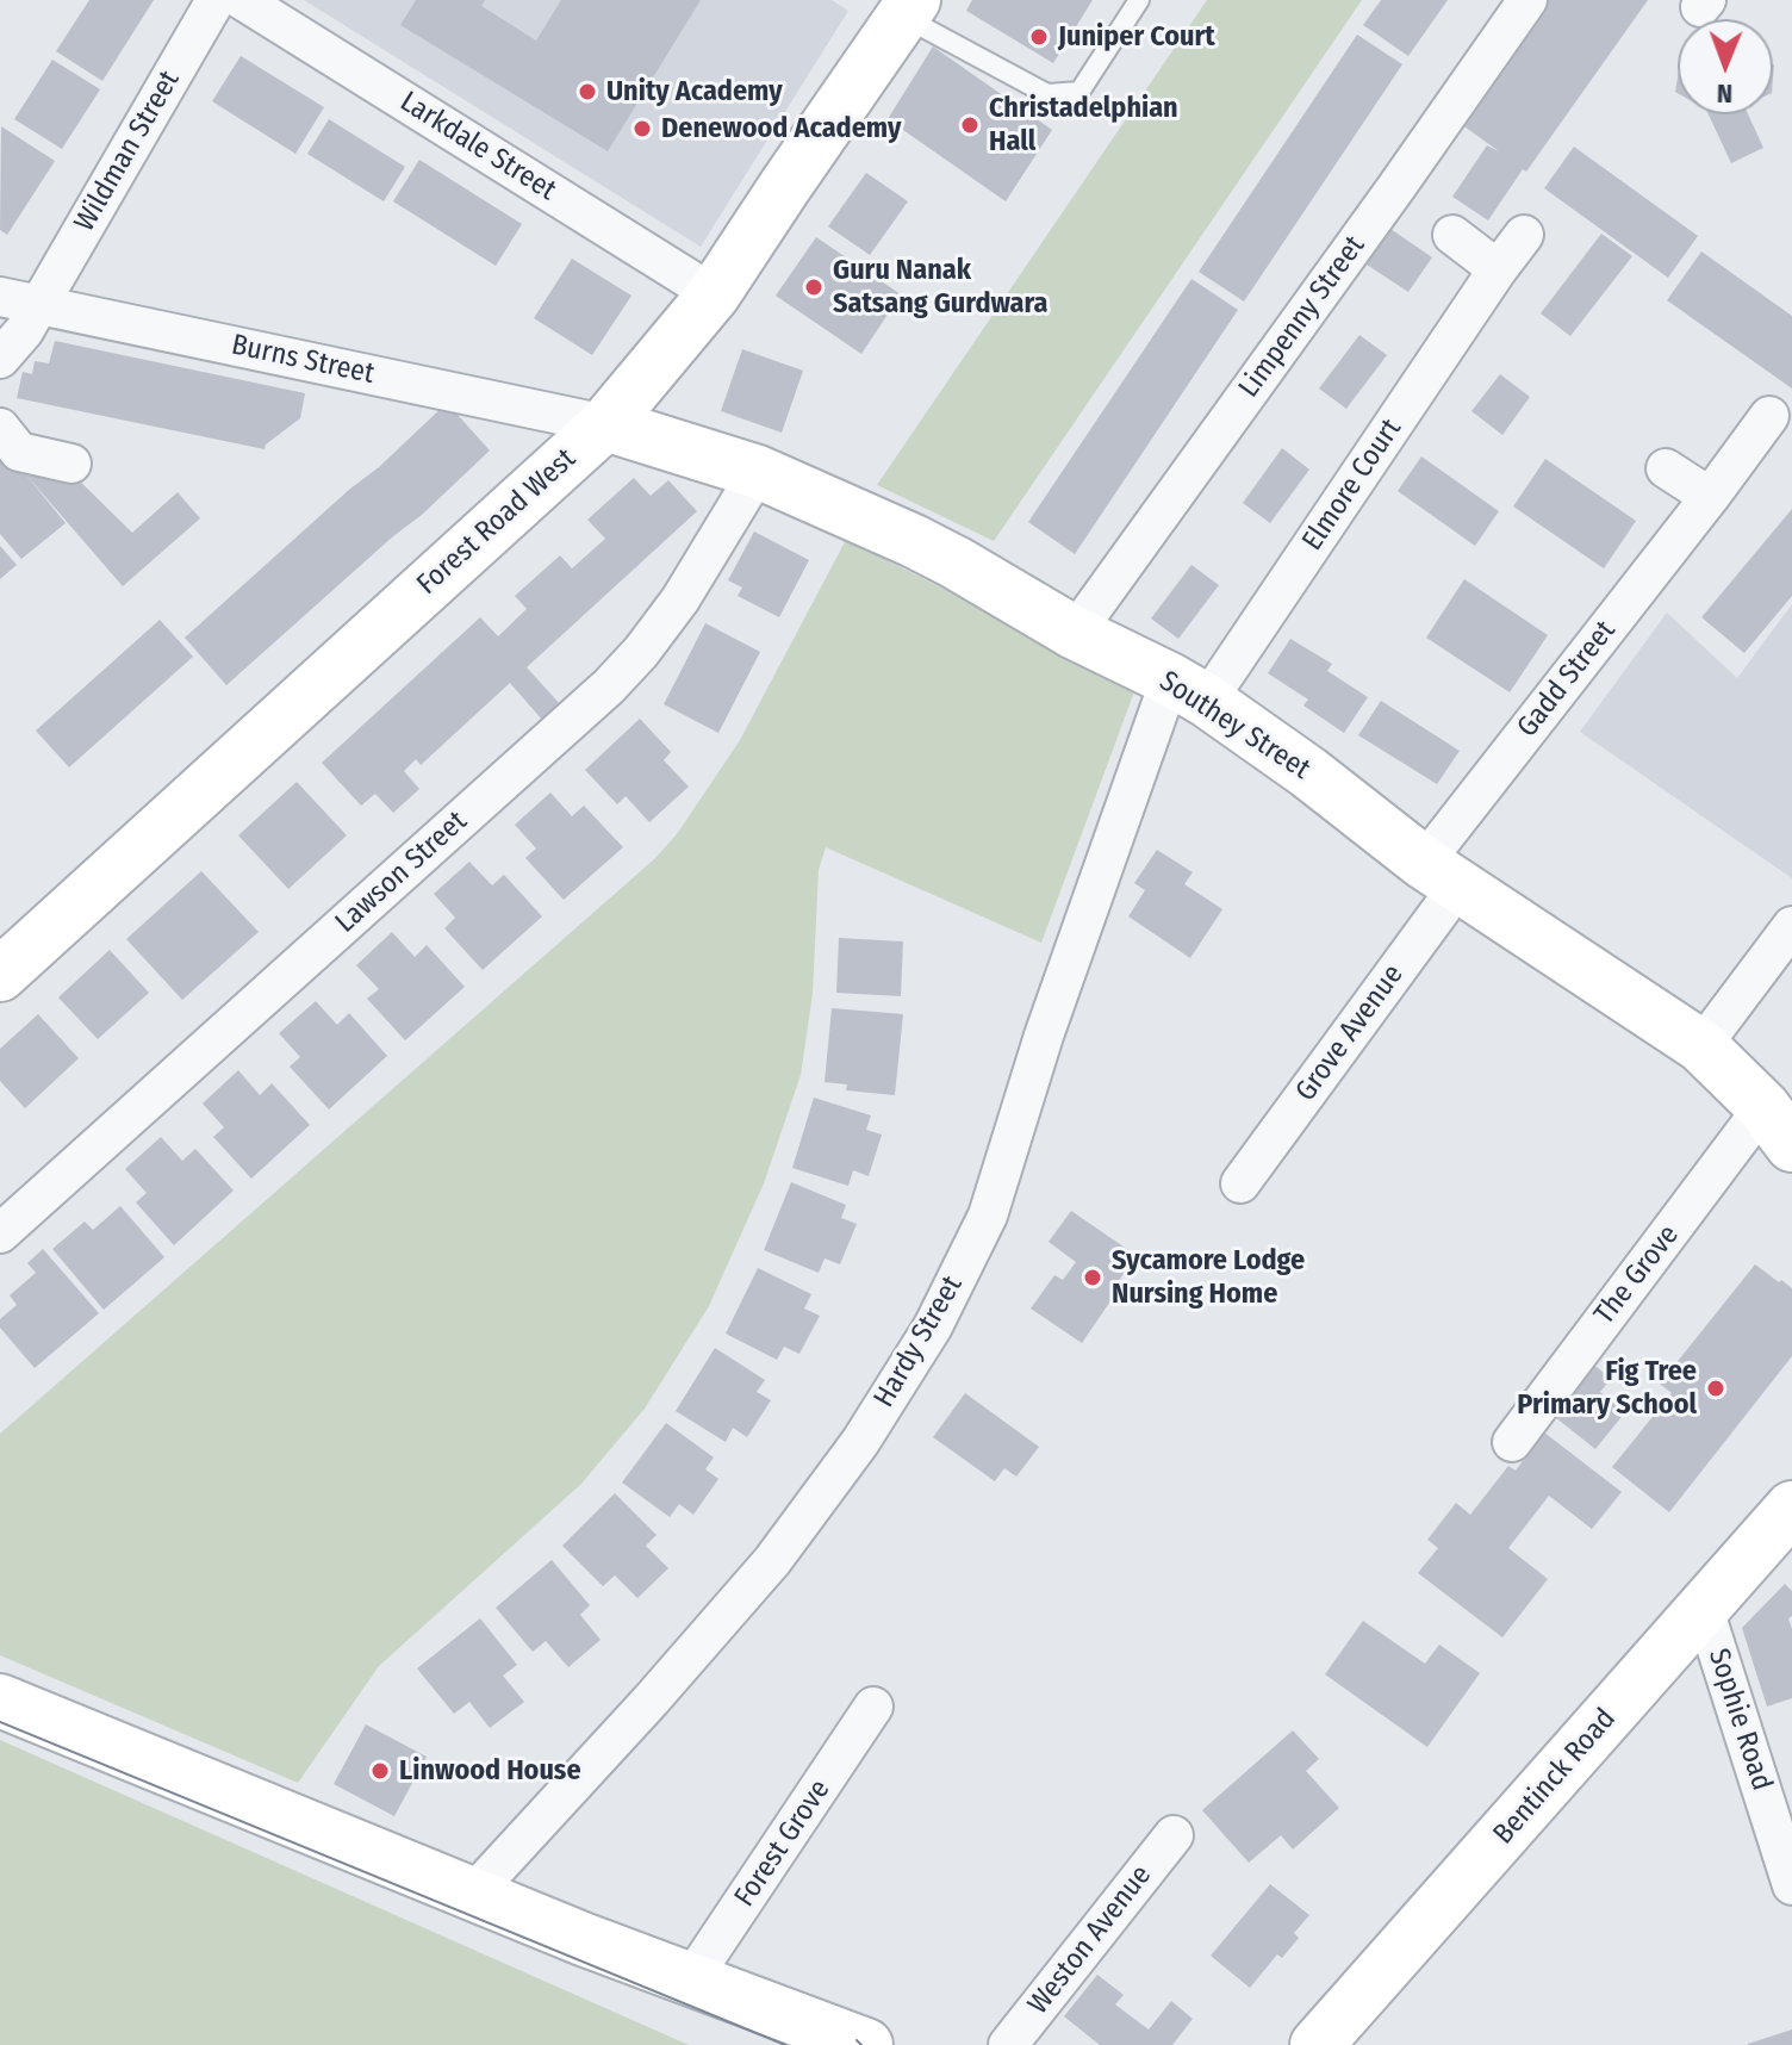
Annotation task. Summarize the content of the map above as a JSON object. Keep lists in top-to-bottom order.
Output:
{
  "streets": {
    "street": [
      "Larkdale Street",
      "Wildman Street",
      "Limpenny Street",
      "Burns Street",
      "Elmore Court",
      "Forest Road West",
      "Gadd Street",
      "Southey Street",
      "Lawson Street",
      "Grove Avenue",
      "The Grove",
      "Hardy Street",
      "Sophie Road",
      "Bentinck Road",
      "Forest Grove",
      "Weston Avenue"
    ]
  },
  "crossings": [
    ["Larkdale Street", "Forest Road West"],
    ["Wildman Street", "Burns Street"],
    ["Limpenny Street", "Southey Street"],
    ["Burns Street", "Forest Road West"],
    ["Burns Street", "Southey Street"],
    ["Elmore Court", "Southey Street"],
    ["Elmore Court", "Hardy Street"],
    ["Forest Road West", "Southey Street"],
    ["Gadd Street", "Southey Street"],
    ["Gadd Street", "Grove Avenue"],
    ["Southey Street", "Lawson Street"],
    ["Southey Street", "Grove Avenue"],
    ["Southey Street", "The Grove"],
    ["Southey Street", "Hardy Street"],
    ["Sophie Road", "Bentinck Road"]
  ],
  "places": [
    "Juniper Court",
    "Unity Academy",
    "Christadelphian Hall",
    "Denewood Academy",
    "Guru Nanak Satsang Gurdwara",
    "Sycamore Lodge Nursing Home",
    "Fig Tree Primary School",
    "Linwood House"
  ],
  "north": "bottom"
}
